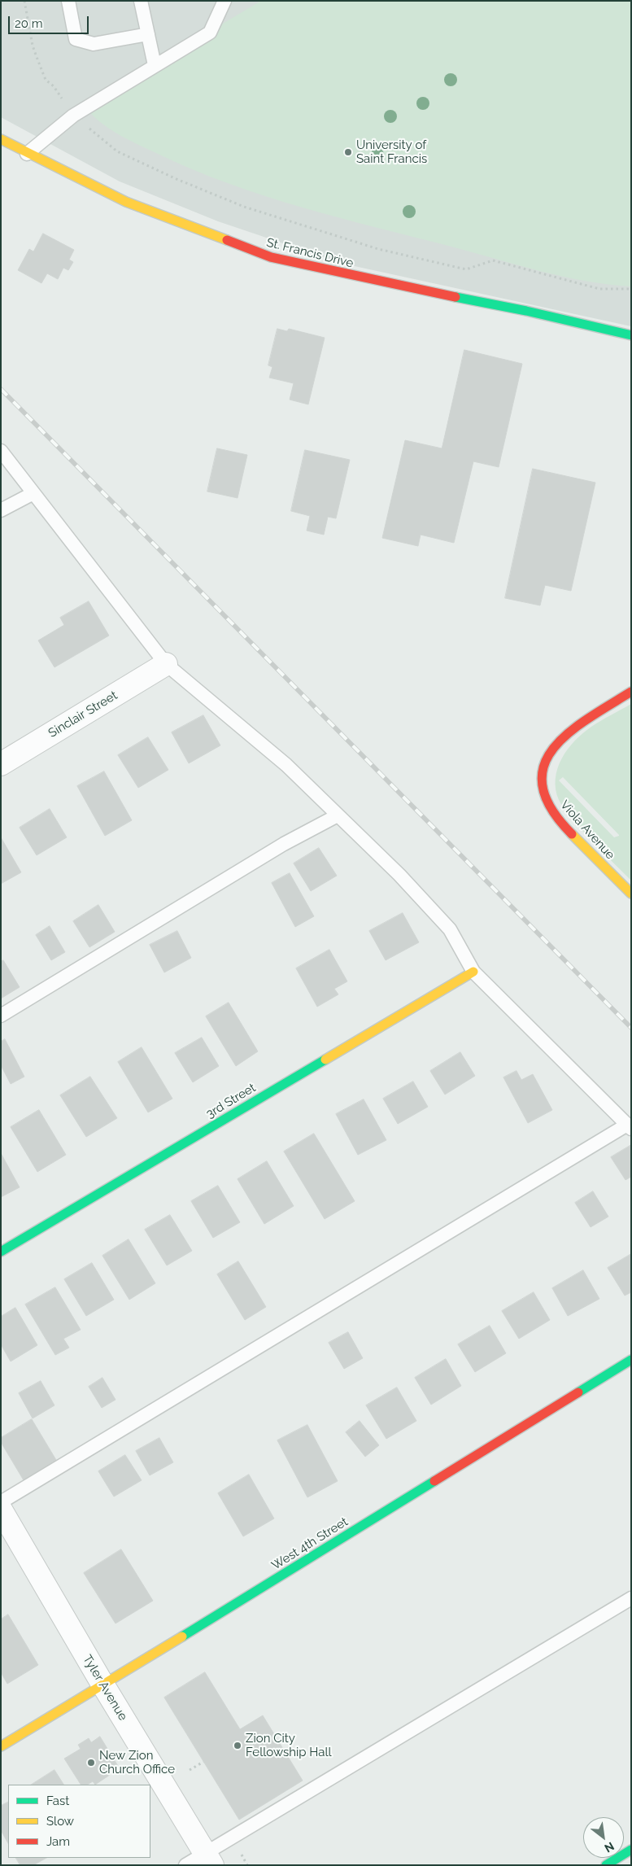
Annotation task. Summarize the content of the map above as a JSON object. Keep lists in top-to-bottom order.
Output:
{
  "streets": {
    "street": [
      "St. Francis Drive",
      "Sinclair Street",
      "Viola Avenue",
      "3rd Street",
      "West 4th Street",
      "Tyler Avenue"
    ]
  },
  "crossings": [
    ["West 4th Street", "Tyler Avenue"]
  ],
  "places": ["University of Saint Francis", "Zion City Fellowship Hall", "New Zion Church Office"],
  "legend": ["Fast", "Slow", "Jam"],
  "scale_bar": "20 m",
  "north": "bottom right"
}
